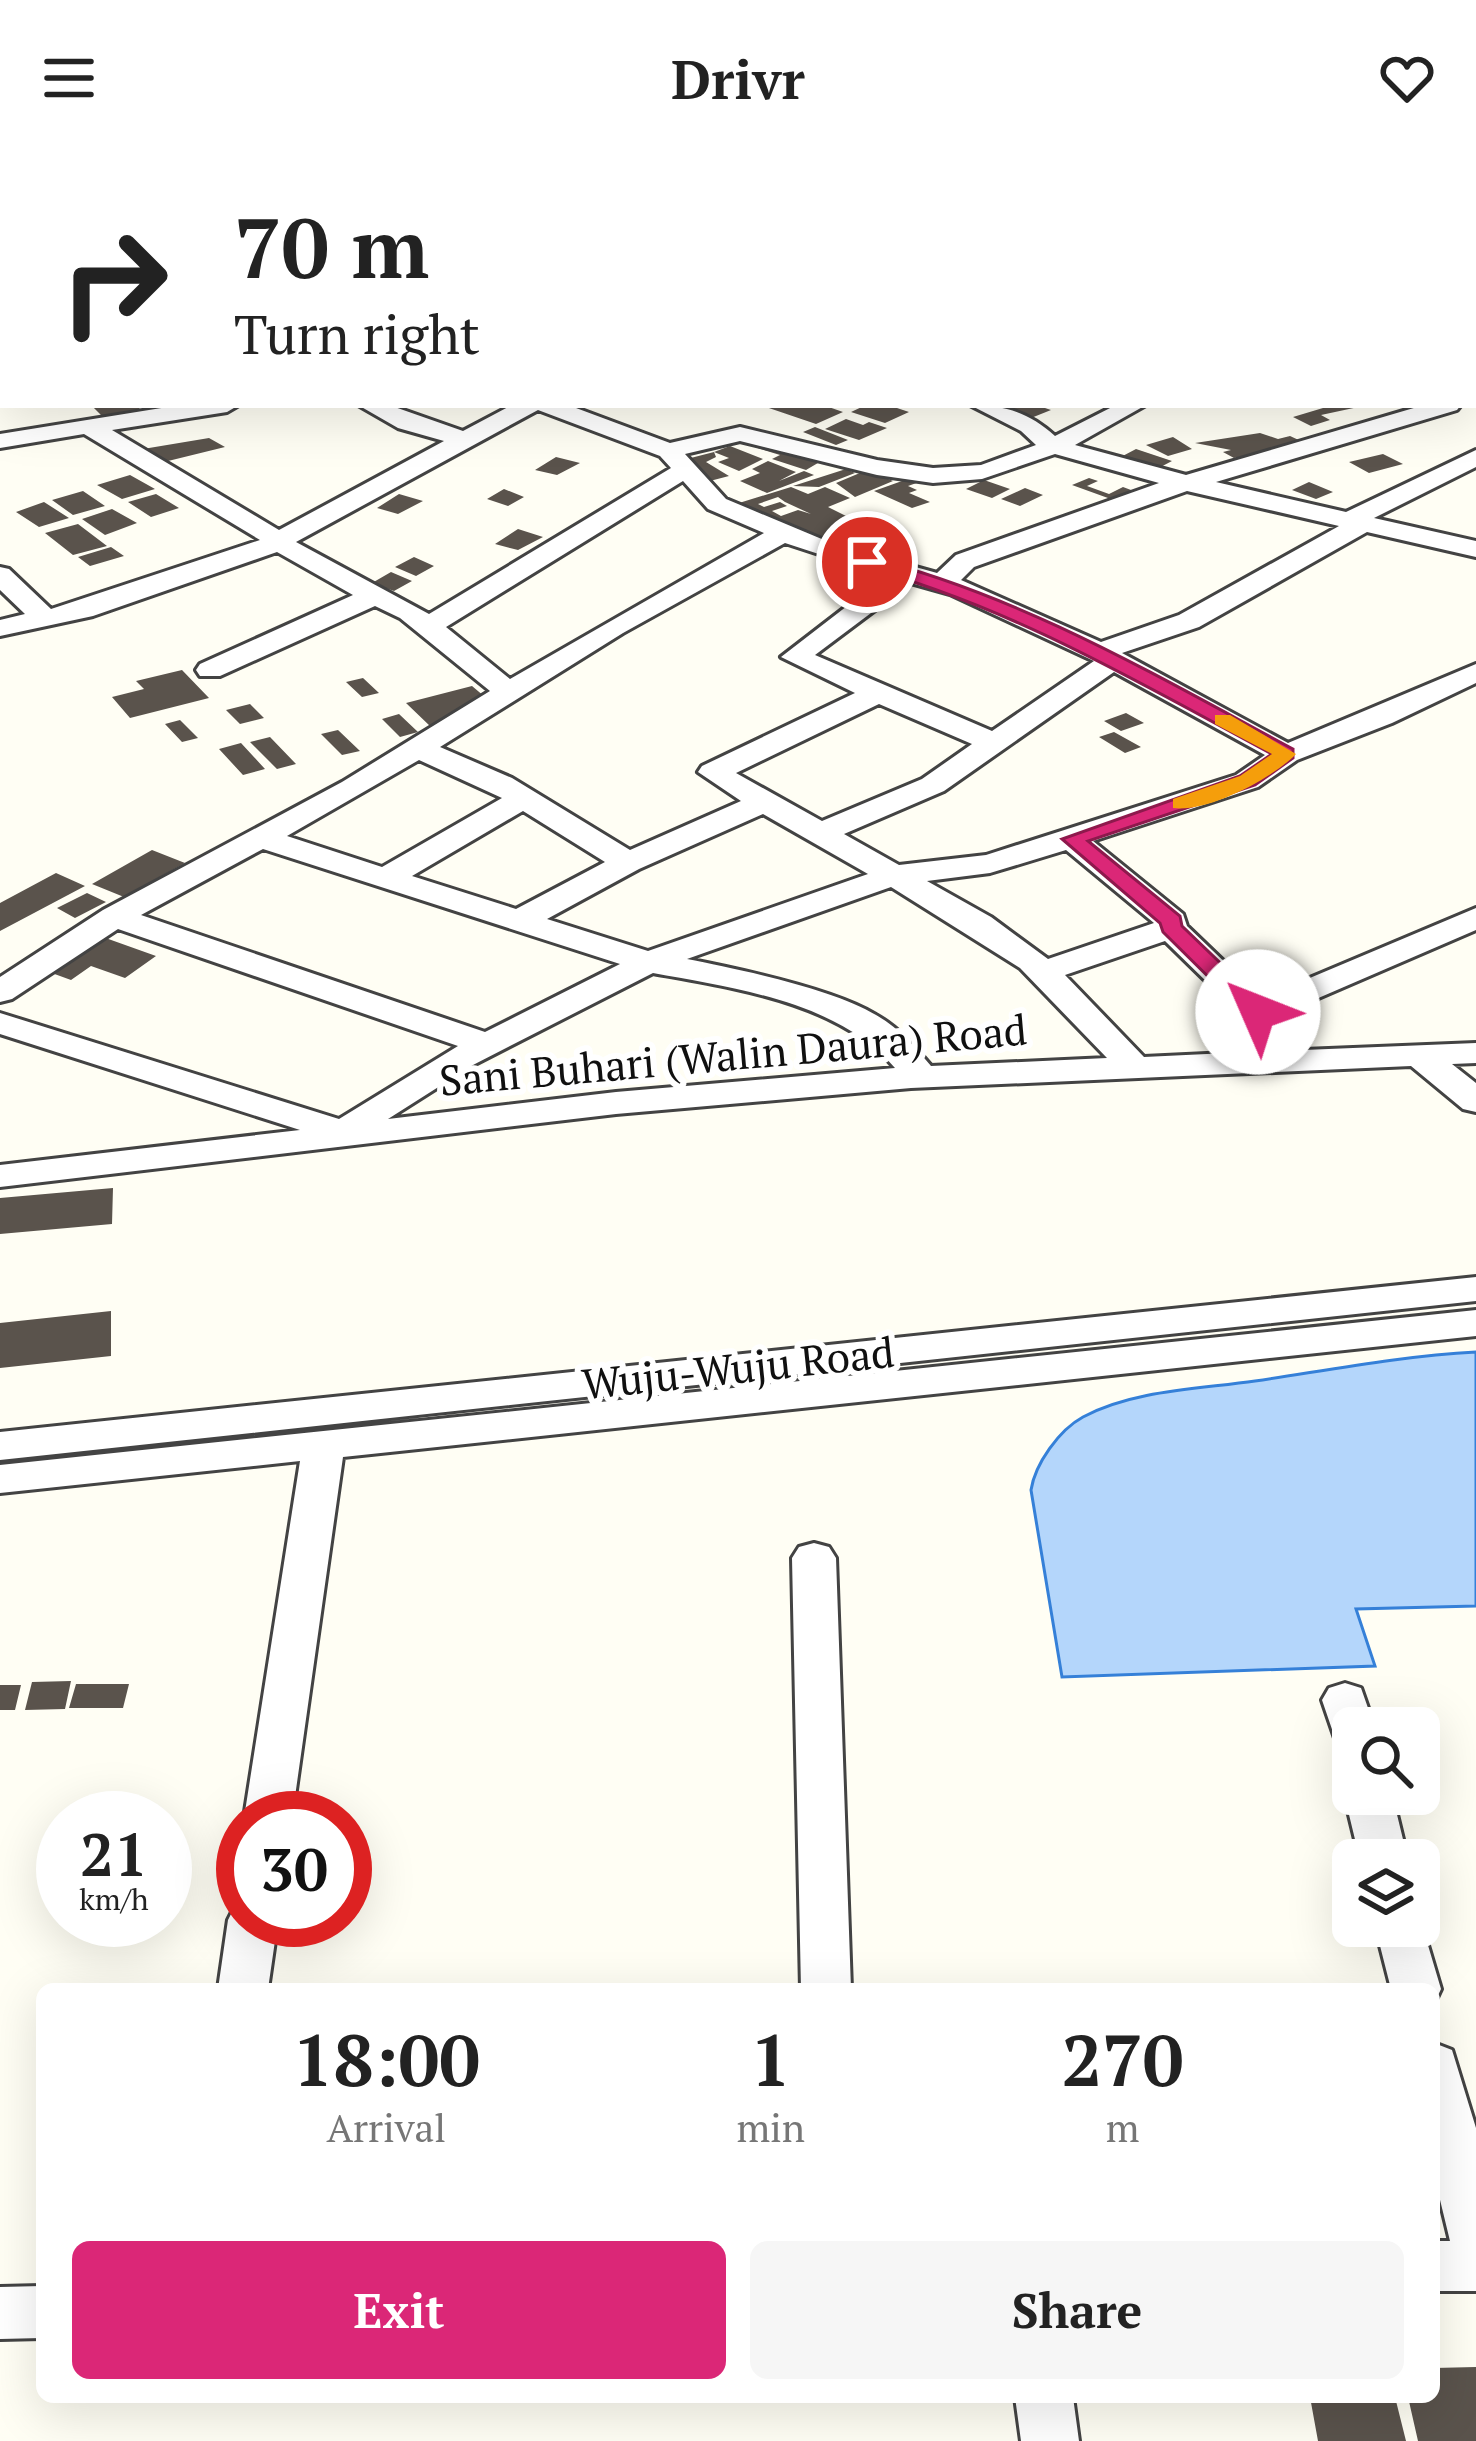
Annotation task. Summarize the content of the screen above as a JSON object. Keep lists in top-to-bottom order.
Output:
{
  "streets": {
    "street": ["Sani Buhari (Walin Daura) Road", "Wuju-Wuju Road"]
  },
  "page": {
    "header": "Drivr",
    "turn": ["70 m", "Turn right"],
    "speed": "21 km/h",
    "limit": "30",
    "eta": [
      "18:00",
      "Arrival",
      "1",
      "min",
      "270",
      "m"
    ],
    "buttons": ["Exit", "Share"]
  }
}
